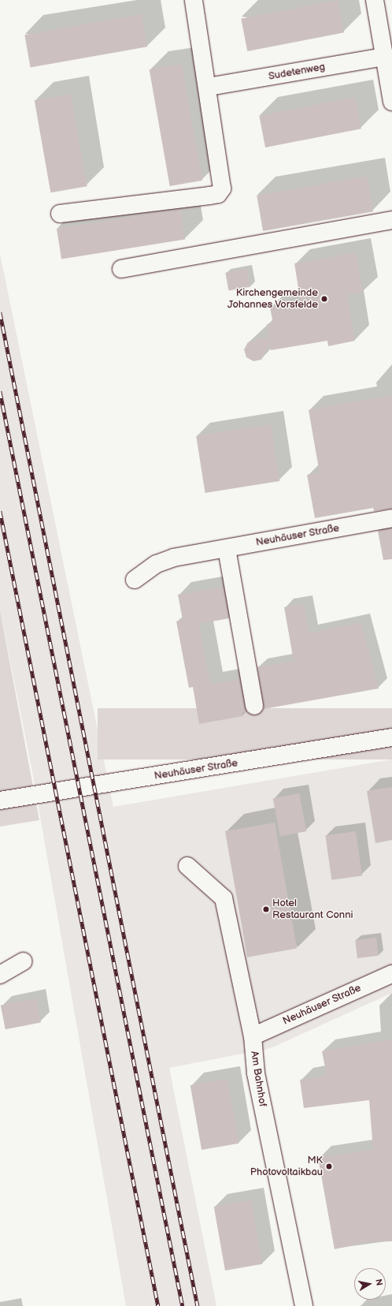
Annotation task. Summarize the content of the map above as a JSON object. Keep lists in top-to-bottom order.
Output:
{
  "streets": {
    "street": ["Sudetenweg", "Neuhäuser Straße", "Am Bahnhof"]
  },
  "crossings": [
    ["Neuhäuser Straße", "Am Bahnhof"]
  ],
  "places": ["Kirchengemeinde Johannes Vorsfelde", "Hotel Restaurant Conni", "MK Photovoltaikbau"],
  "north": "right"
}
